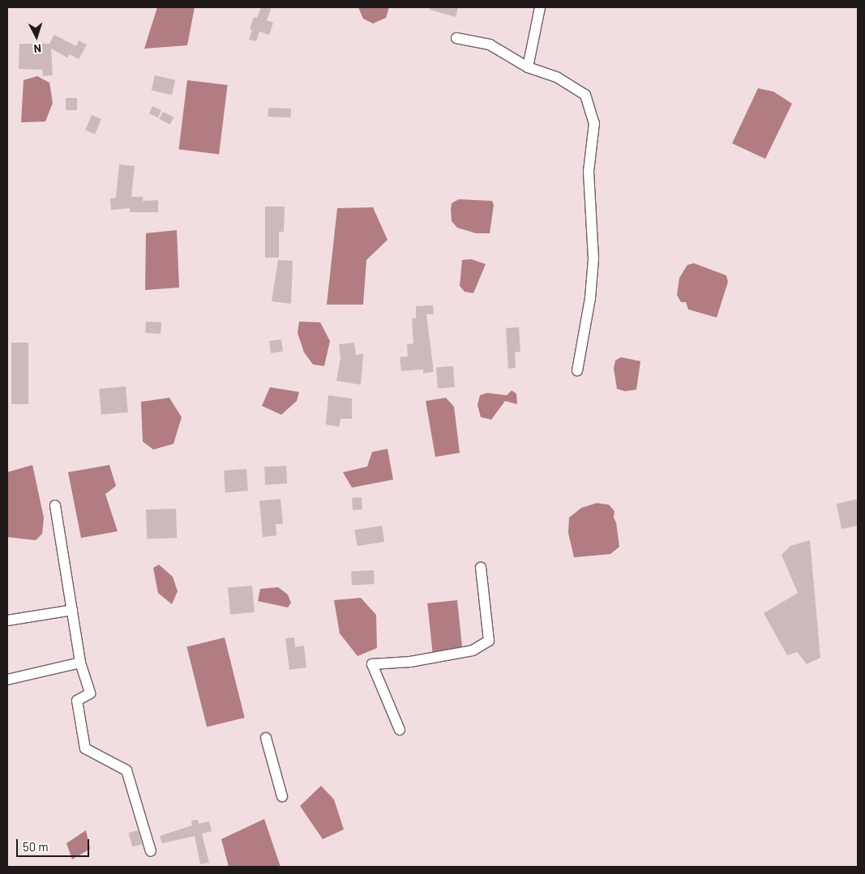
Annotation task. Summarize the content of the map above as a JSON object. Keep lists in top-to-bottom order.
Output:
{
  "scale_bar": "50 m",
  "north": "bottom"
}
